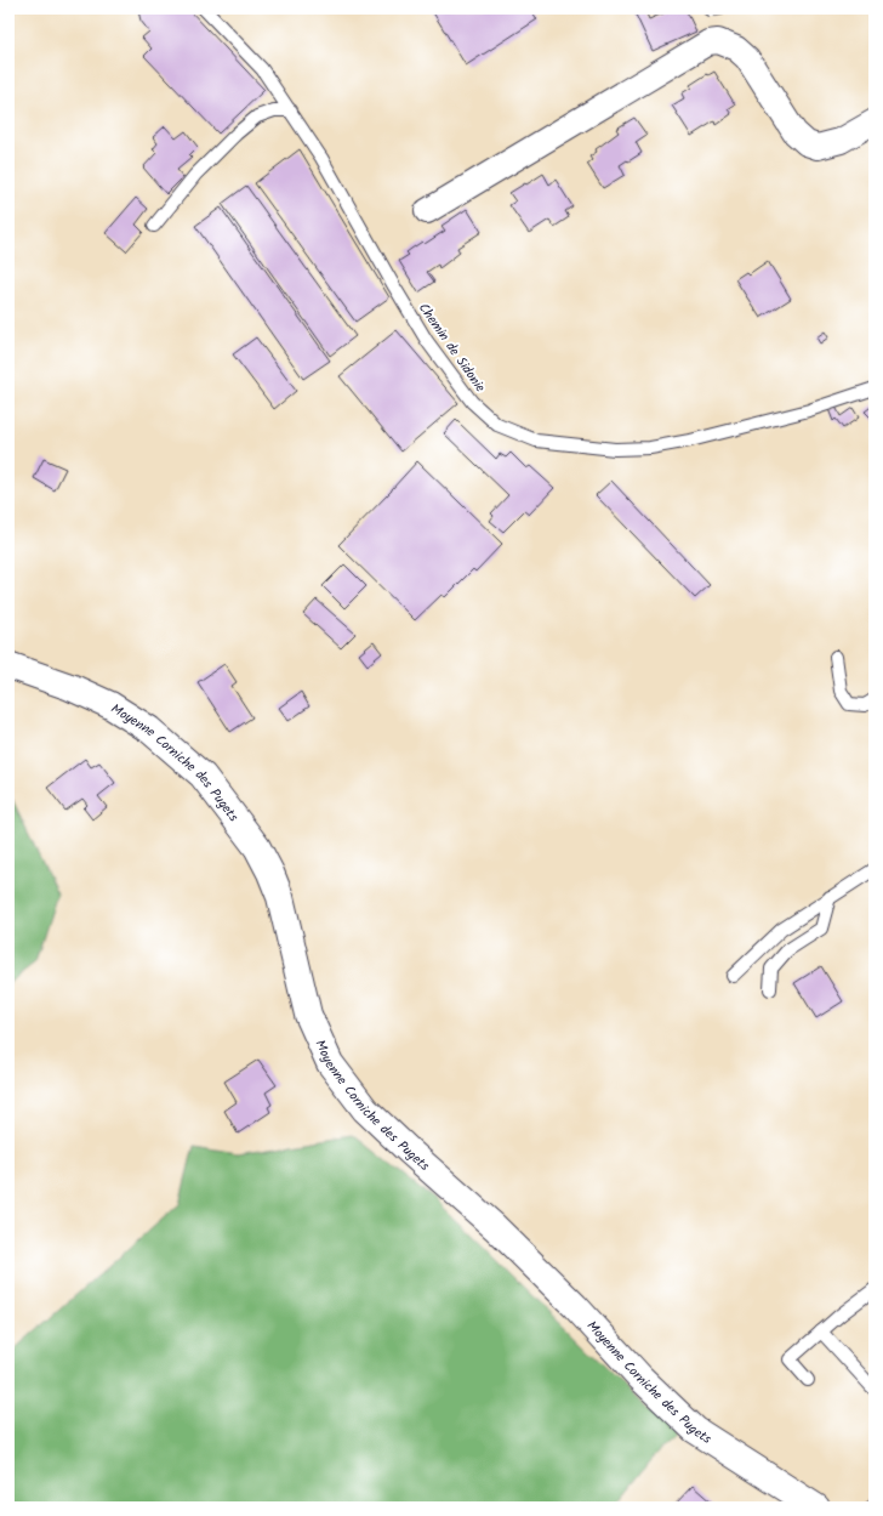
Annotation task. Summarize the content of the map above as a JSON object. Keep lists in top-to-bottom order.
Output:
{
  "streets": {
    "street": ["Moyenne Corniche des Pugets"],
    "lane": ["Chemin de Sidonie"]
  }
}
